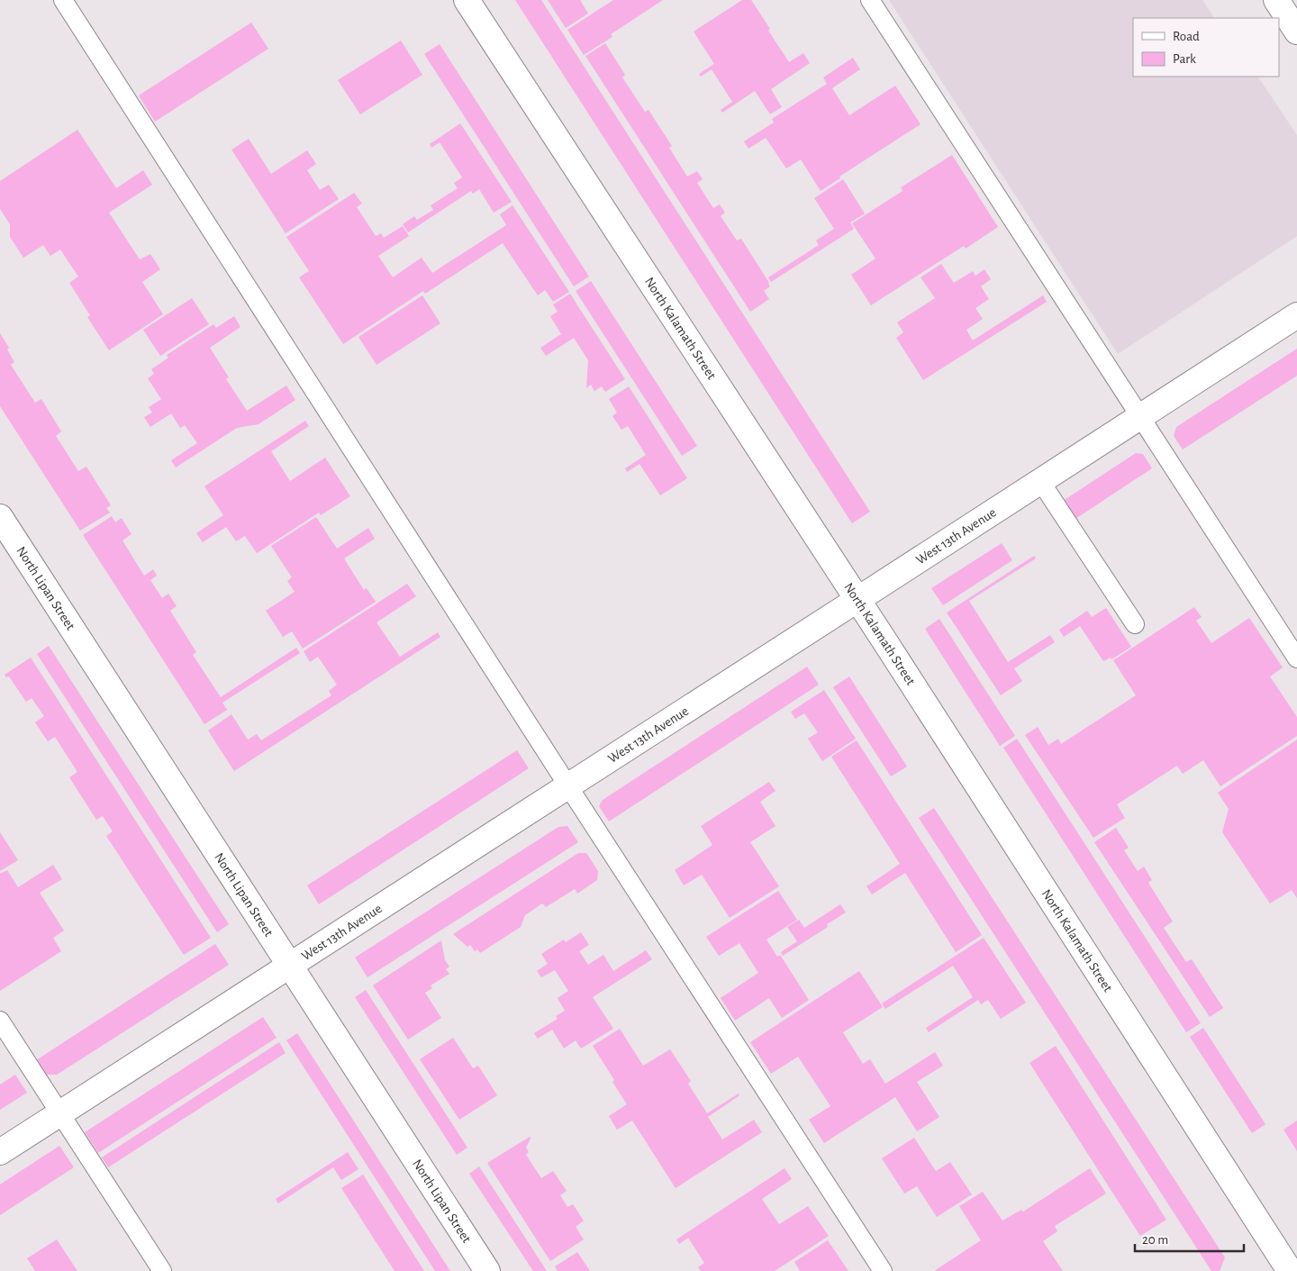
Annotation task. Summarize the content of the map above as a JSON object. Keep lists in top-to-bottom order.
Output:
{
  "streets": {
    "main road": ["North Kalamath Street", "West 13th Avenue", "North Lipan Street"]
  },
  "crossings": [
    ["North Kalamath Street", "West 13th Avenue"],
    ["West 13th Avenue", "North Lipan Street"]
  ],
  "legend": ["Road", "Park"],
  "scale_bar": "20 m"
}
